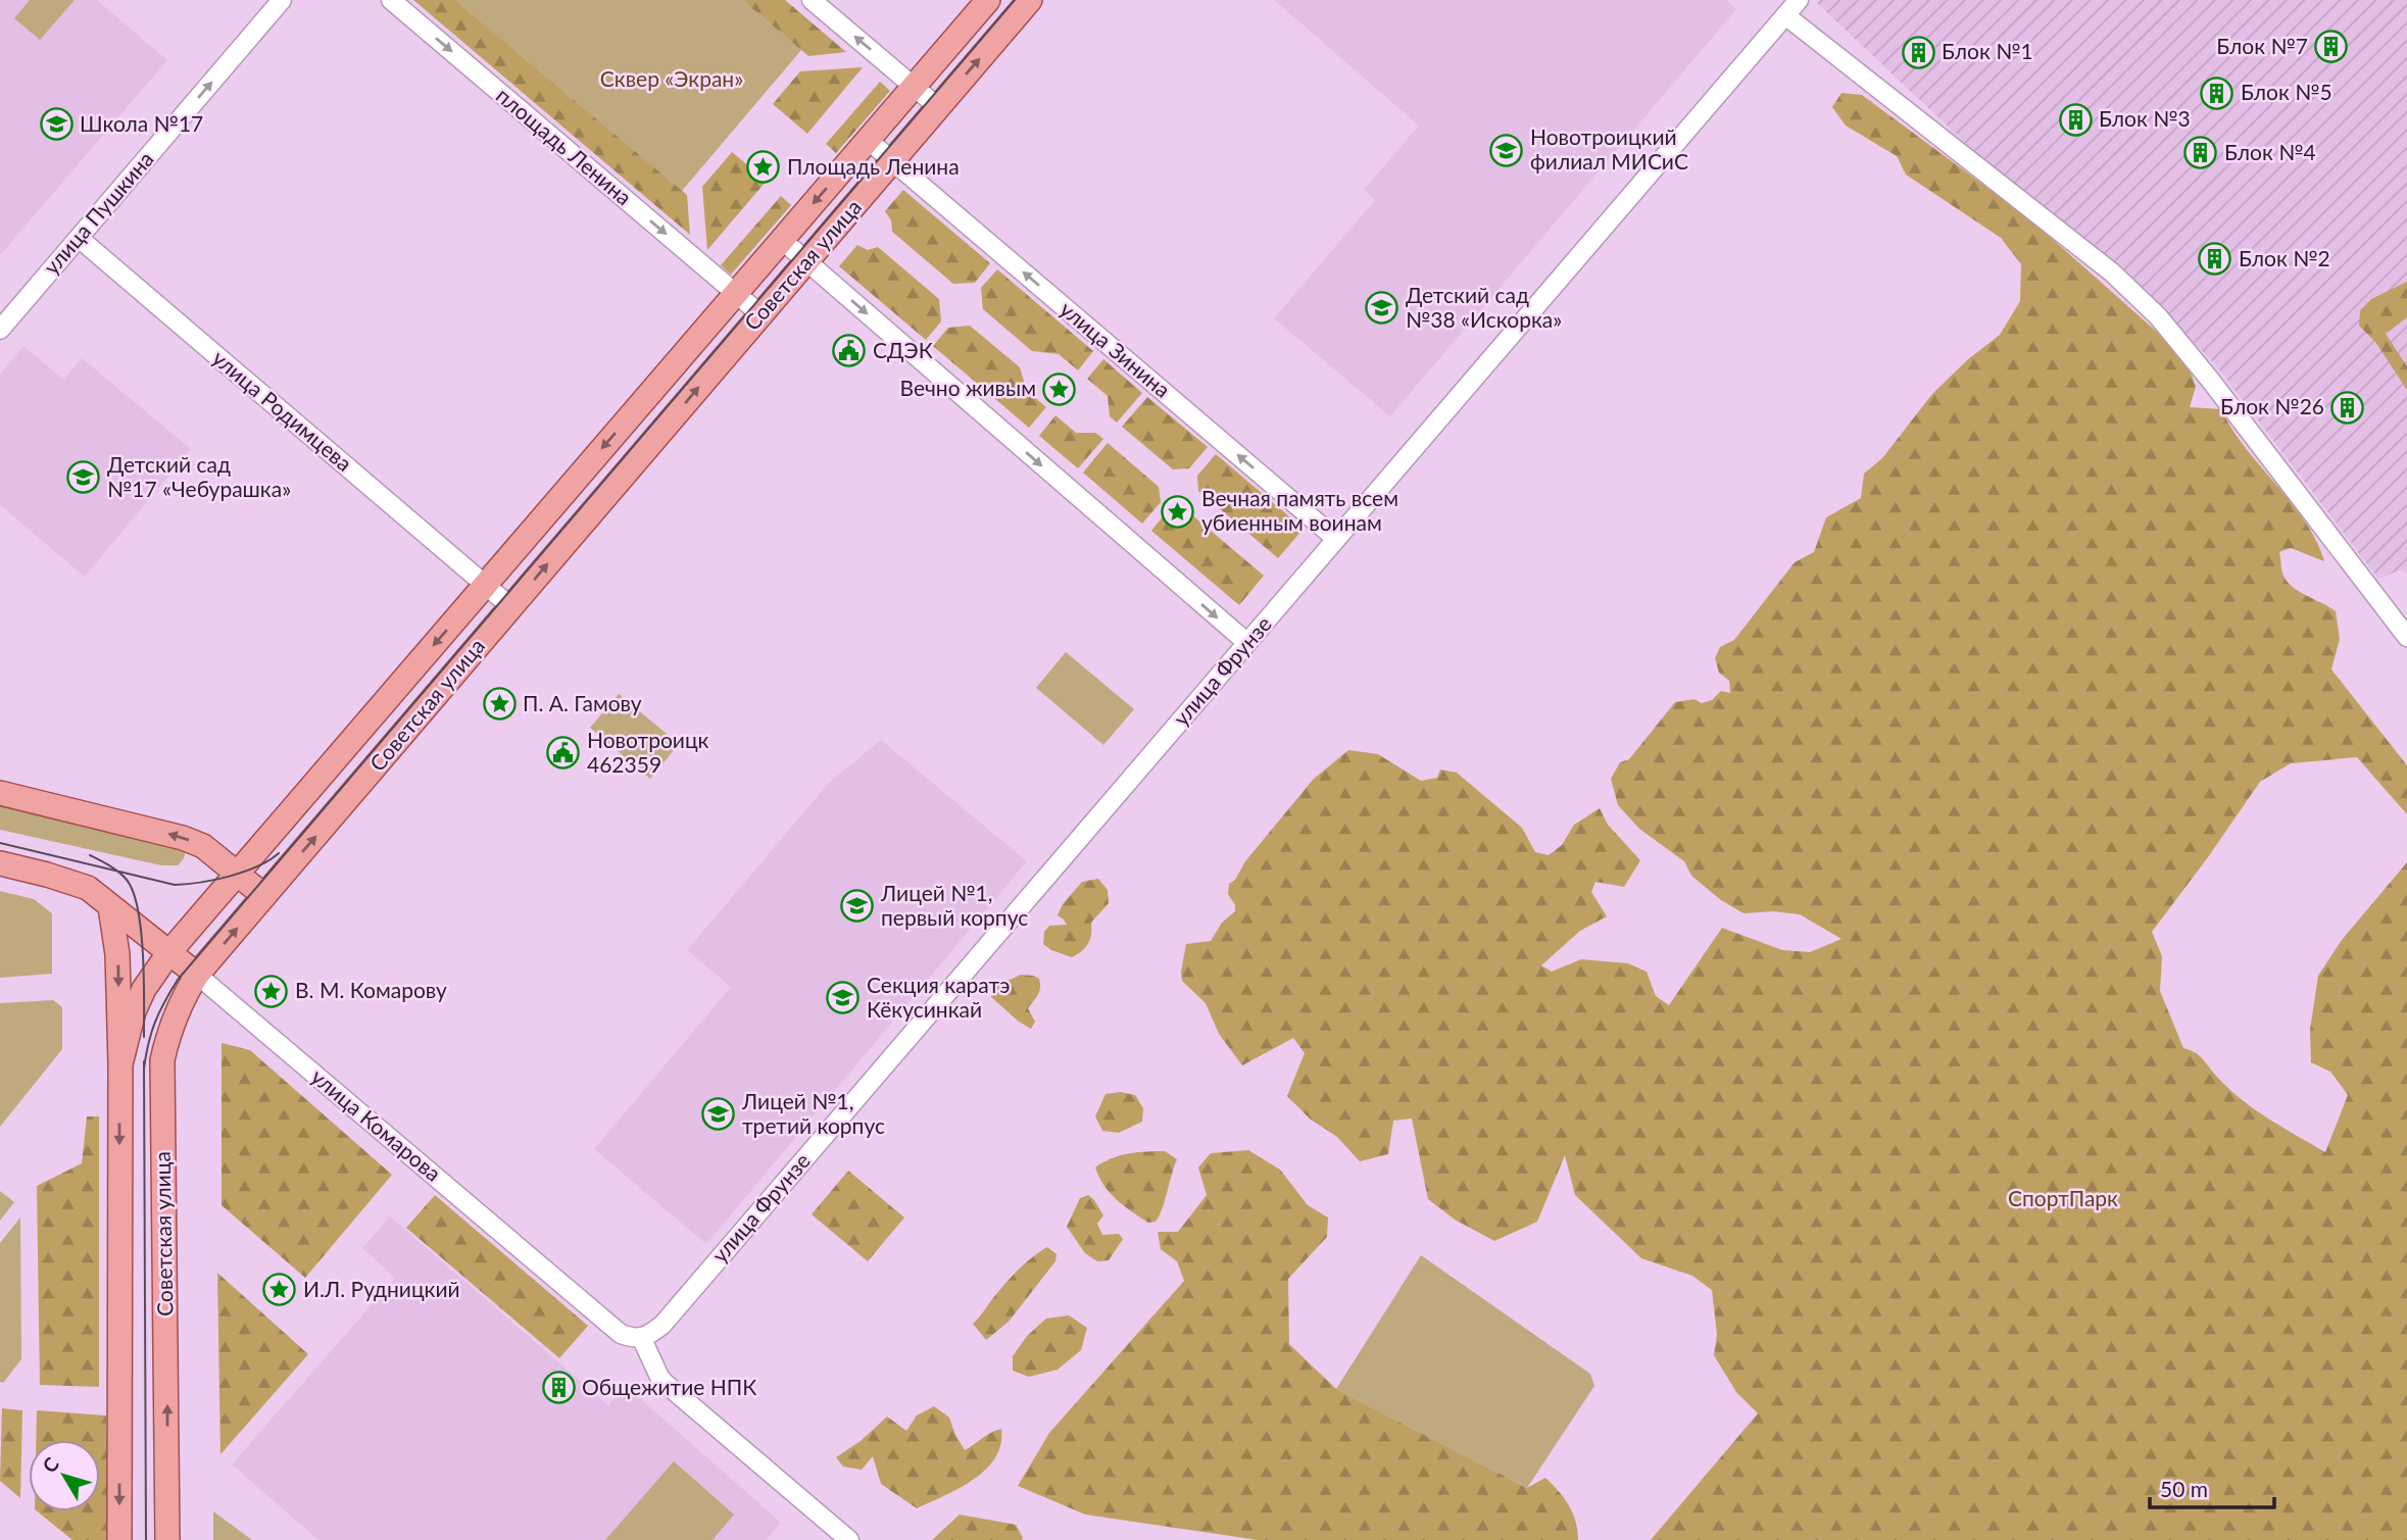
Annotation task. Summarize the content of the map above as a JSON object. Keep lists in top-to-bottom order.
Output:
{
  "streets": {
    "main road": ["Советская улица", "улица Комарова"],
    "street": [
      "площадь Ленина",
      "улица Пушкина",
      "улица Зинина",
      "улица Родимцева",
      "улица Фрунзе"
    ]
  },
  "crossings": [
    ["площадь Ленина", "Советская улица"],
    ["улица Пушкина", "улица Родимцева"],
    ["Советская улица", "улица Зинина"],
    ["Советская улица", "улица Родимцева"],
    ["Советская улица", "улица Комарова"],
    ["улица Зинина", "улица Фрунзе"],
    ["улица Фрунзе", "улица Комарова"]
  ],
  "one_way": ["площадь Ленина", "улица Пушкина"],
  "parks": ["Сквер «Экран»", "СпортПарк"],
  "places": {
    "building": [
      "Блок №7",
      "Блок №1",
      "Блок №5",
      "Блок №3",
      "Блок №4",
      "Блок №2",
      "Блок №26",
      "Общежитие НПК"
    ],
    "school or university": [
      "Школа №17",
      "Новотроицкий филиал МИСиС",
      "Детский сад №38 «Искорка»",
      "Детский сад №17 «Чебурашка»",
      "Лицей №1, первый корпус",
      "Секция каратэ Кёкусинкай",
      "Лицей №1, третий корпус"
    ],
    "place": [
      "Площадь Ленина",
      "Вечно живым",
      "Вечная память всем убиенным воинам",
      "П. А. Гамову",
      "В. М. Комарову",
      "И.Л. Рудницкий"
    ],
    "public building": ["СДЭК", "Новотроицк 462359"]
  },
  "scale_bar": "50 m",
  "north": "top left"
}
